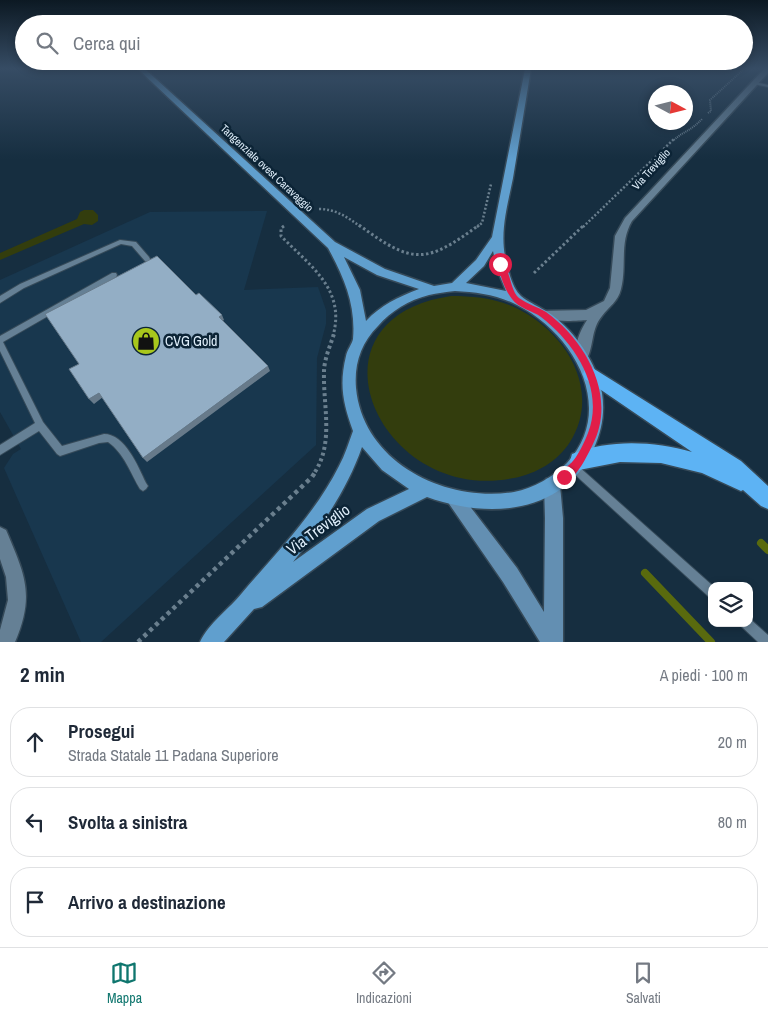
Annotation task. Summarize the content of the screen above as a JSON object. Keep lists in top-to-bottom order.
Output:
{
  "streets": {
    "main road": ["Tangenziale ovest Caravaggio", "Via Treviglio"]
  },
  "places": {
    "shop": ["CVG Gold"]
  },
  "north": "right",
  "page": {
    "search": "Cerca qui",
    "heading": ["2 min", "A piedi · 100 m"],
    "list": [
      ["Prosegui", "Strada Statale 11 Padana Superiore", "20 m"],
      ["Svolta a sinistra", "80 m"],
      "Arrivo a destinazione"
    ],
    "nav": ["Mappa", "Indicazioni", "Salvati"]
  }
}
